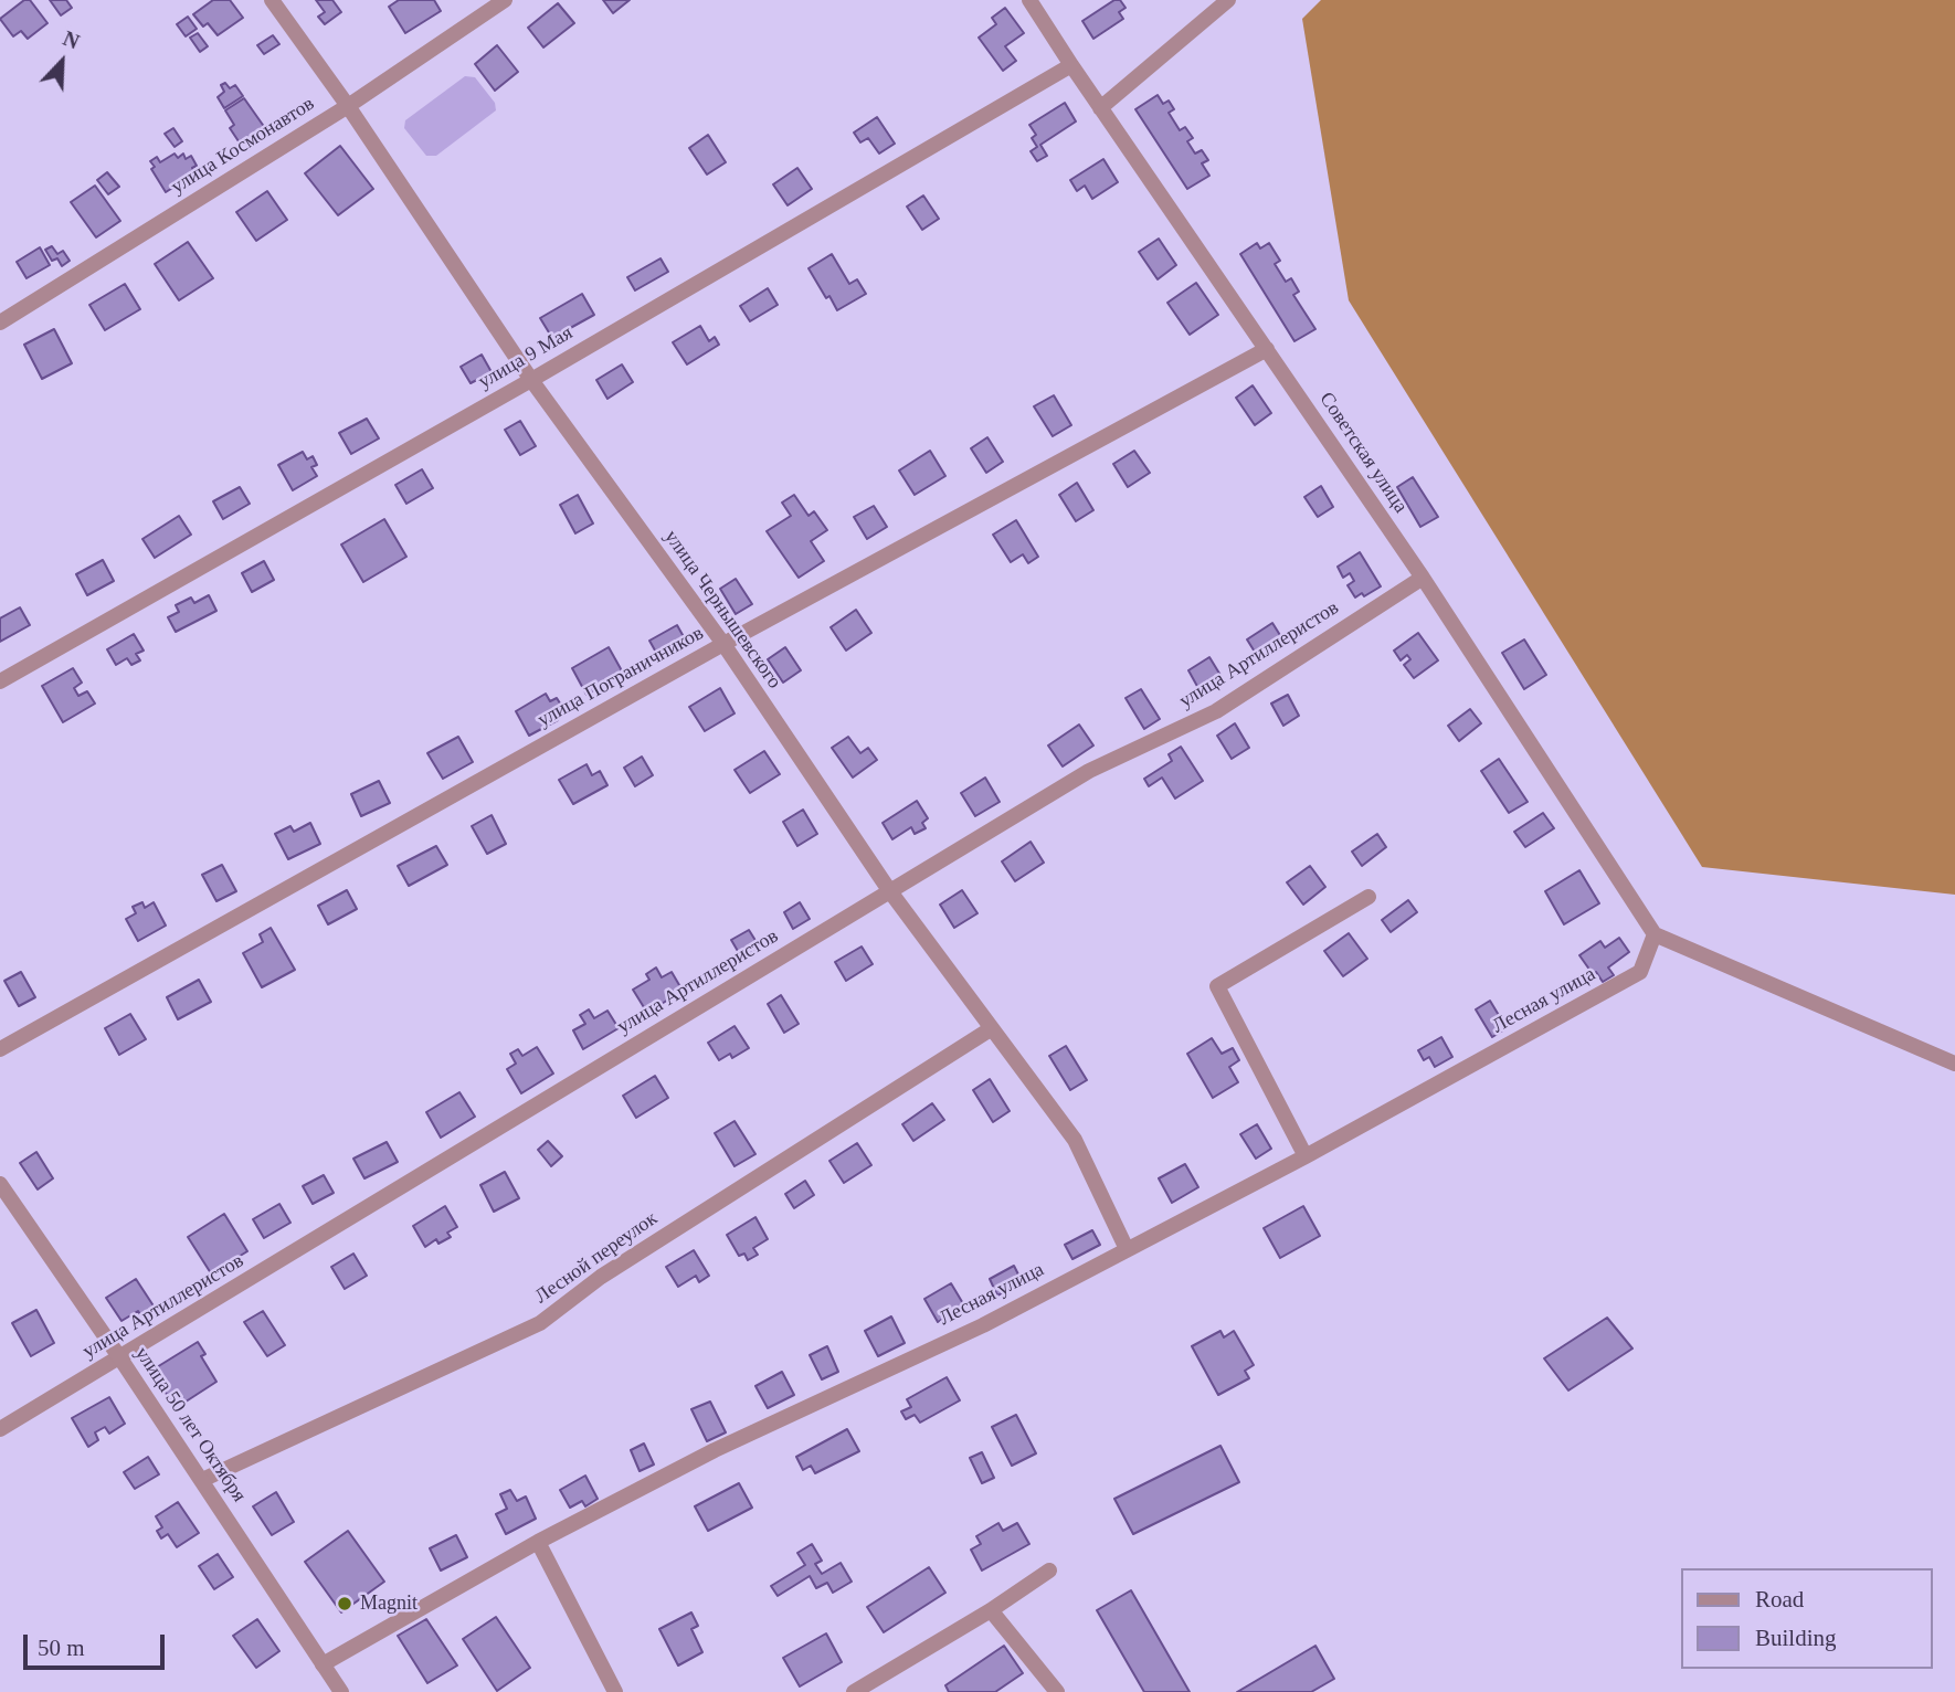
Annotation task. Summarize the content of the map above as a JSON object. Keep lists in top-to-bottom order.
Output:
{
  "streets": {
    "street": [
      "улица Космонавтов",
      "улица 9 Мая",
      "Советская улица",
      "улица Чернышевского",
      "улица Артиллеристов",
      "улица Пограничников",
      "Лесная улица",
      "Лесной переулок",
      "улица 50 лет Октября"
    ]
  },
  "crossings": [
    ["улица Космонавтов", "улица Чернышевского"],
    ["улица 9 Мая", "Советская улица"],
    ["улица 9 Мая", "улица Чернышевского"],
    ["Советская улица", "улица Артиллеристов"],
    ["Советская улица", "улица Пограничников"],
    ["Советская улица", "Лесная улица"],
    ["улица Чернышевского", "улица Артиллеристов"],
    ["улица Чернышевского", "улица Пограничников"],
    ["улица Чернышевского", "Лесная улица"],
    ["улица Чернышевского", "Лесной переулок"],
    ["улица Артиллеристов", "улица 50 лет Октября"],
    ["Лесная улица", "улица 50 лет Октября"],
    ["Лесной переулок", "улица 50 лет Октября"]
  ],
  "places": ["Magnit"],
  "legend": ["Road", "Building"],
  "scale_bar": "50 m",
  "north": "top right"
}
